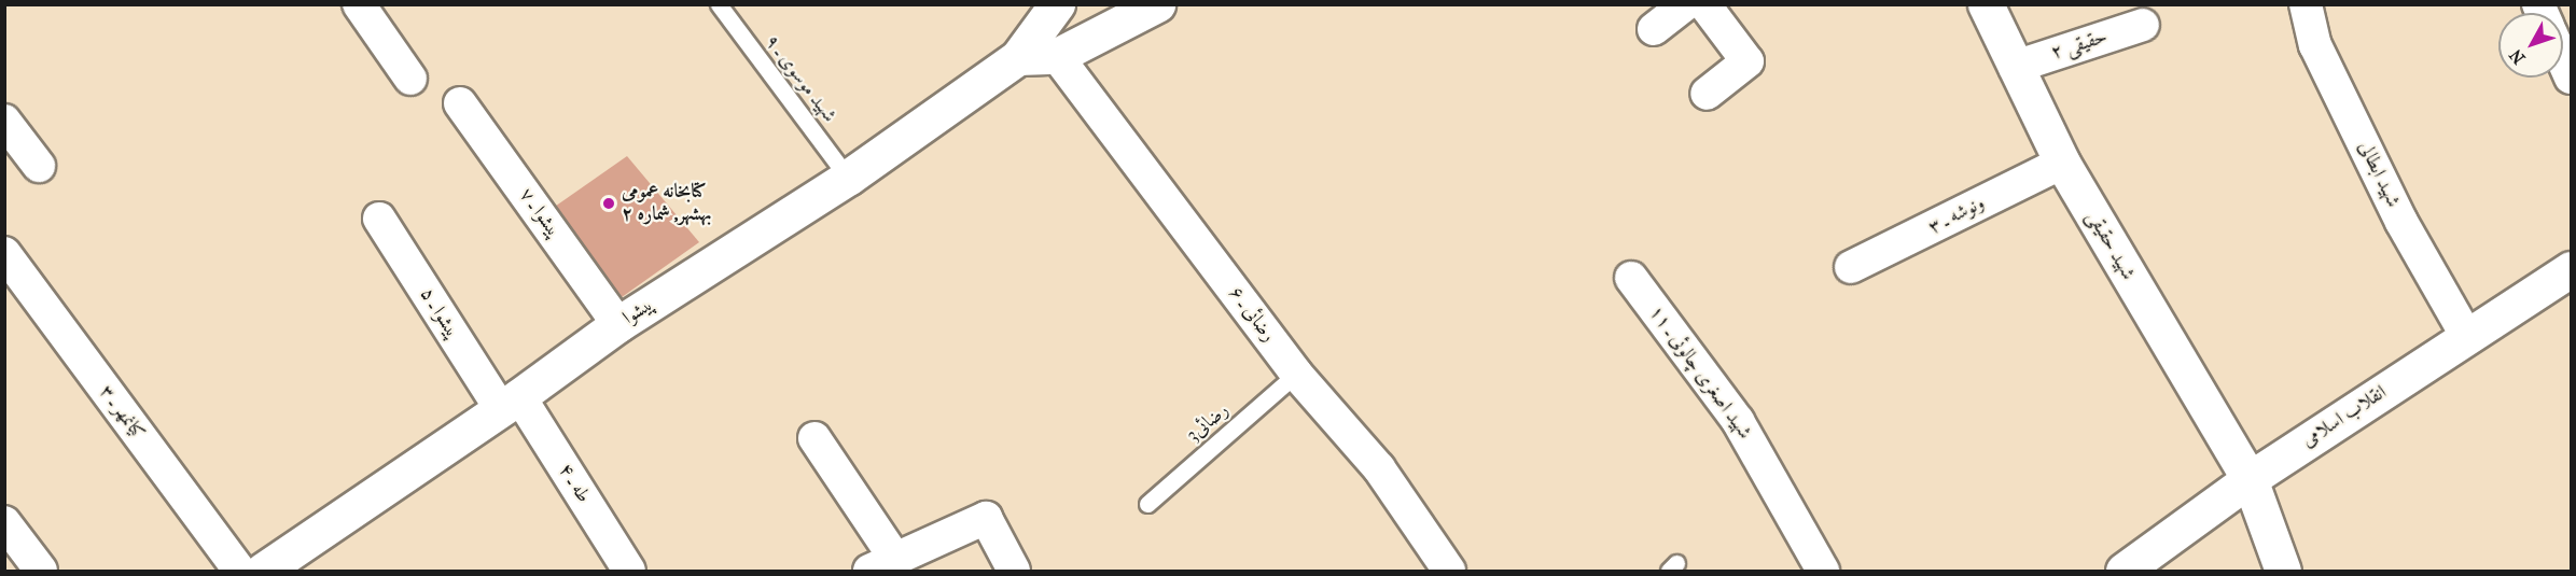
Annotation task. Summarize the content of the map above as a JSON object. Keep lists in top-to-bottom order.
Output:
{
  "streets": {
    "street": [
      "حقیقی ۲",
      "شهید ابطالی",
      "پیشوا ـ ۷",
      "ونوشه ـ ۳",
      "شهید حقیقی",
      "پیشوا",
      "پیشوا ـ ۵",
      "رضائی ـ ۶",
      "شهید اصغری چالوئی ـ ۱۱",
      "کیانمهر ـ ۳",
      "انقلاب اسلامی",
      "طه ـ ۴"
    ],
    "lane": ["شهید موسوی ـ ۹", "رضائی3"]
  },
  "crossings": [
    ["حقیقی ۲", "شهید حقیقی"],
    ["شهید موسوی ـ ۹", "پیشوا"],
    ["شهید ابطالی", "انقلاب اسلامی"],
    ["پیشوا ـ ۷", "پیشوا"],
    ["ونوشه ـ ۳", "شهید حقیقی"],
    ["شهید حقیقی", "انقلاب اسلامی"],
    ["پیشوا", "پیشوا ـ ۵"],
    ["پیشوا", "طه ـ ۴"],
    ["پیشوا ـ ۵", "طه ـ ۴"],
    ["رضائی ـ ۶", "رضائی3"]
  ],
  "places": ["کتابخانه عمومی بهشهر, شماره ۲"],
  "north": "bottom left"
}
